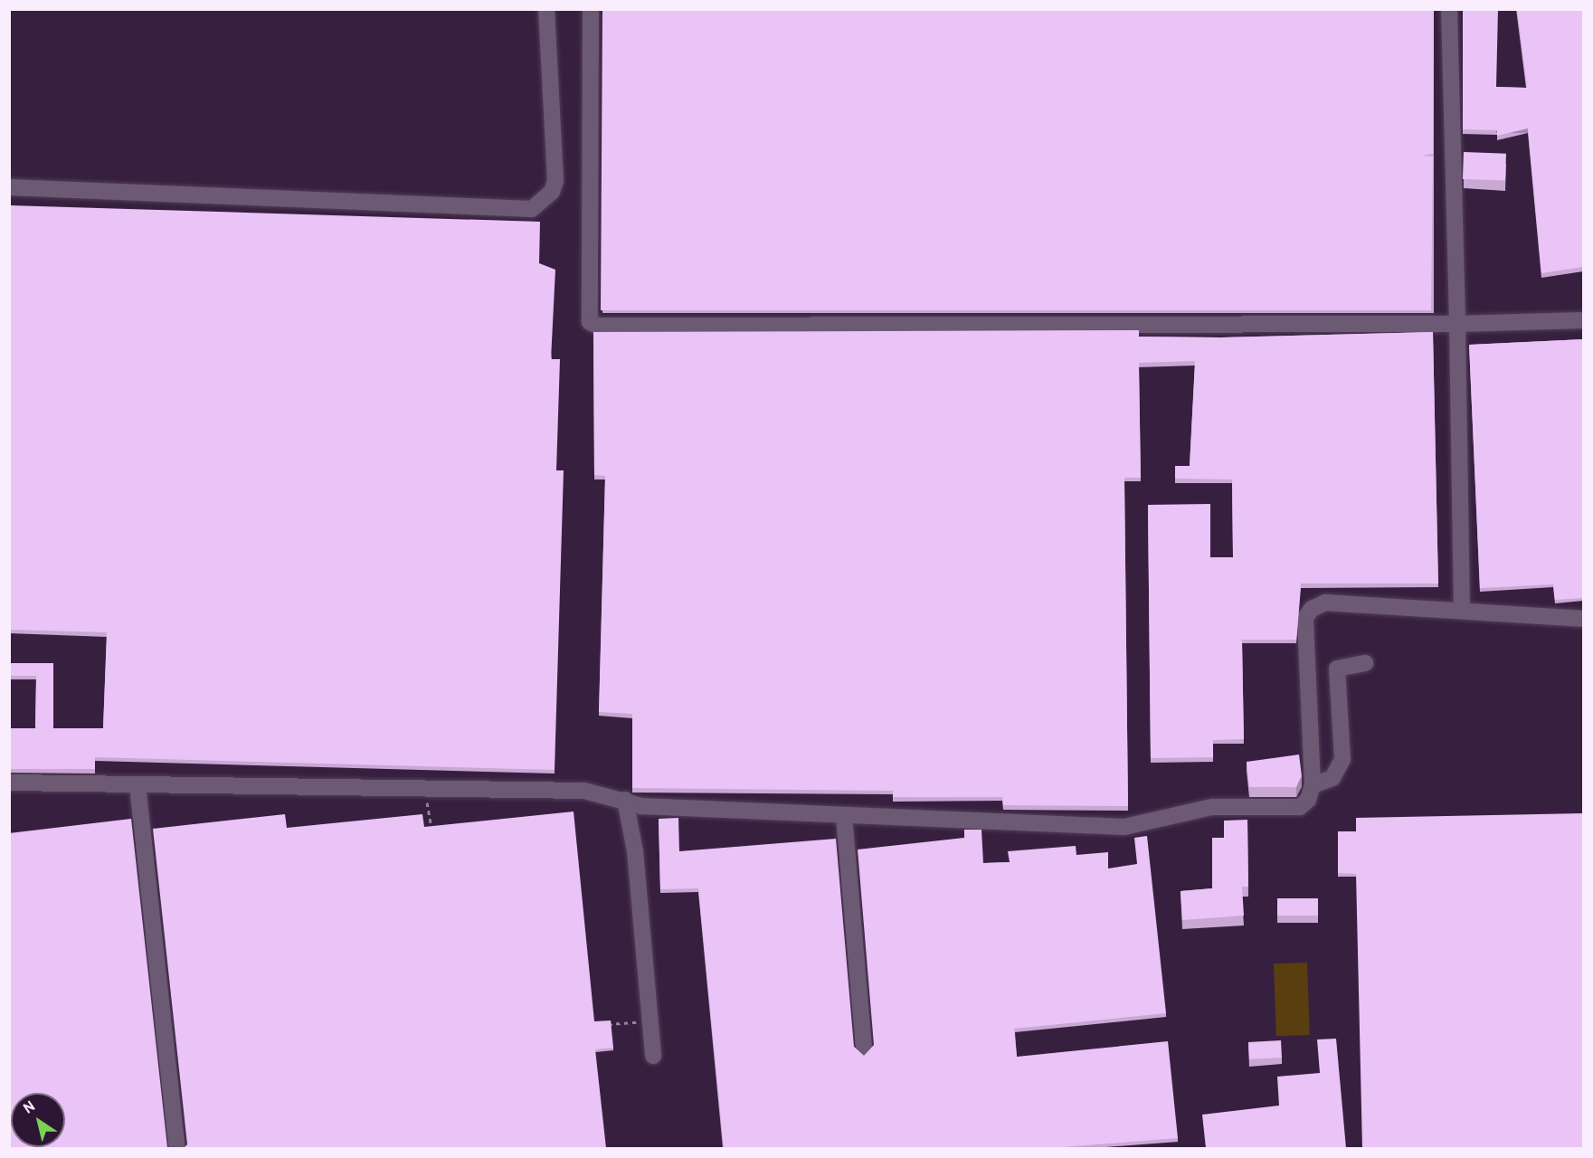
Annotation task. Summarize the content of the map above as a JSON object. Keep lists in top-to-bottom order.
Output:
{
  "north": "top left"
}
